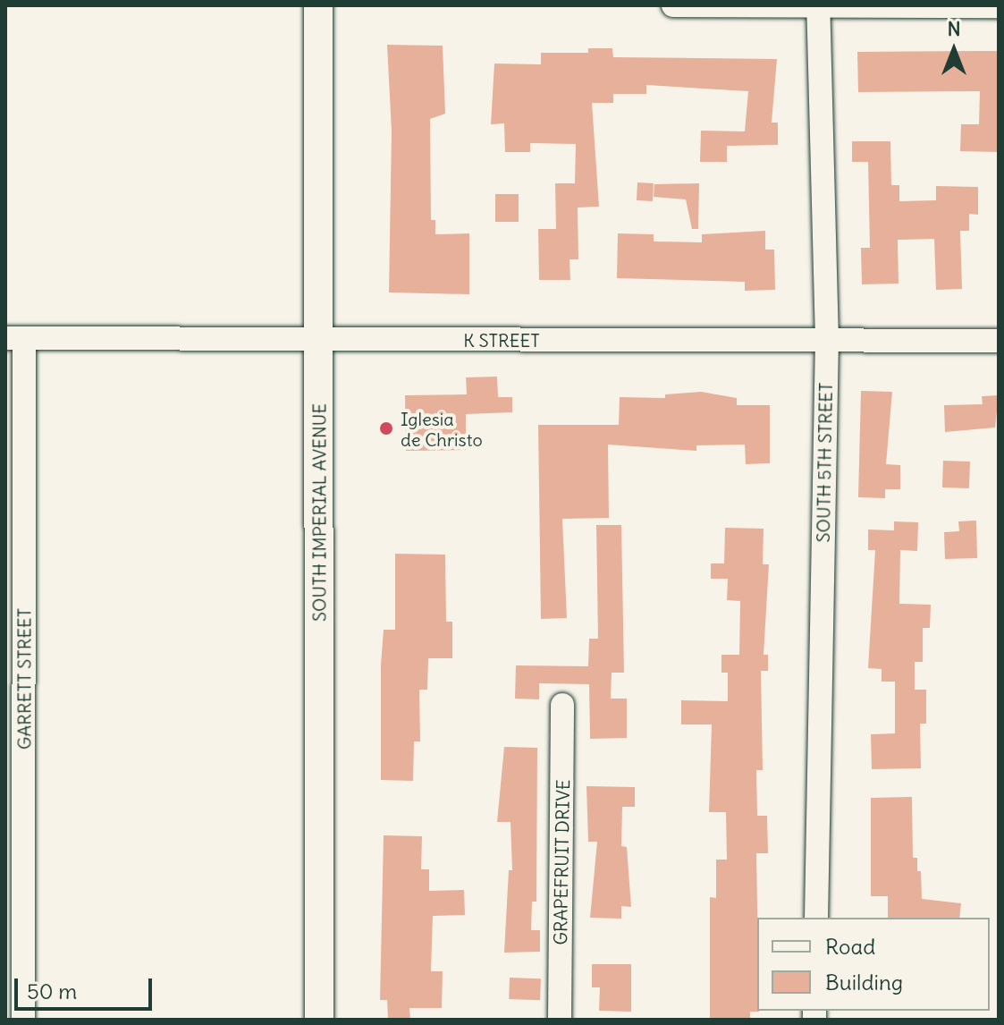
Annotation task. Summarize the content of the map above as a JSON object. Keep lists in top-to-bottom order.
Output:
{
  "streets": {
    "main road": ["SOUTH IMPERIAL AVENUE"],
    "street": [
      "K STREET",
      "SOUTH 5TH STREET",
      "GARRETT STREET",
      "GRAPEFRUIT DRIVE"
    ]
  },
  "crossings": [
    ["K STREET", "SOUTH 5TH STREET"],
    ["K STREET", "SOUTH IMPERIAL AVENUE"],
    ["K STREET", "GARRETT STREET"]
  ],
  "places": ["Iglesia de Christo"],
  "legend": ["Road", "Building"],
  "scale_bar": "50 m",
  "north": "top"
}
